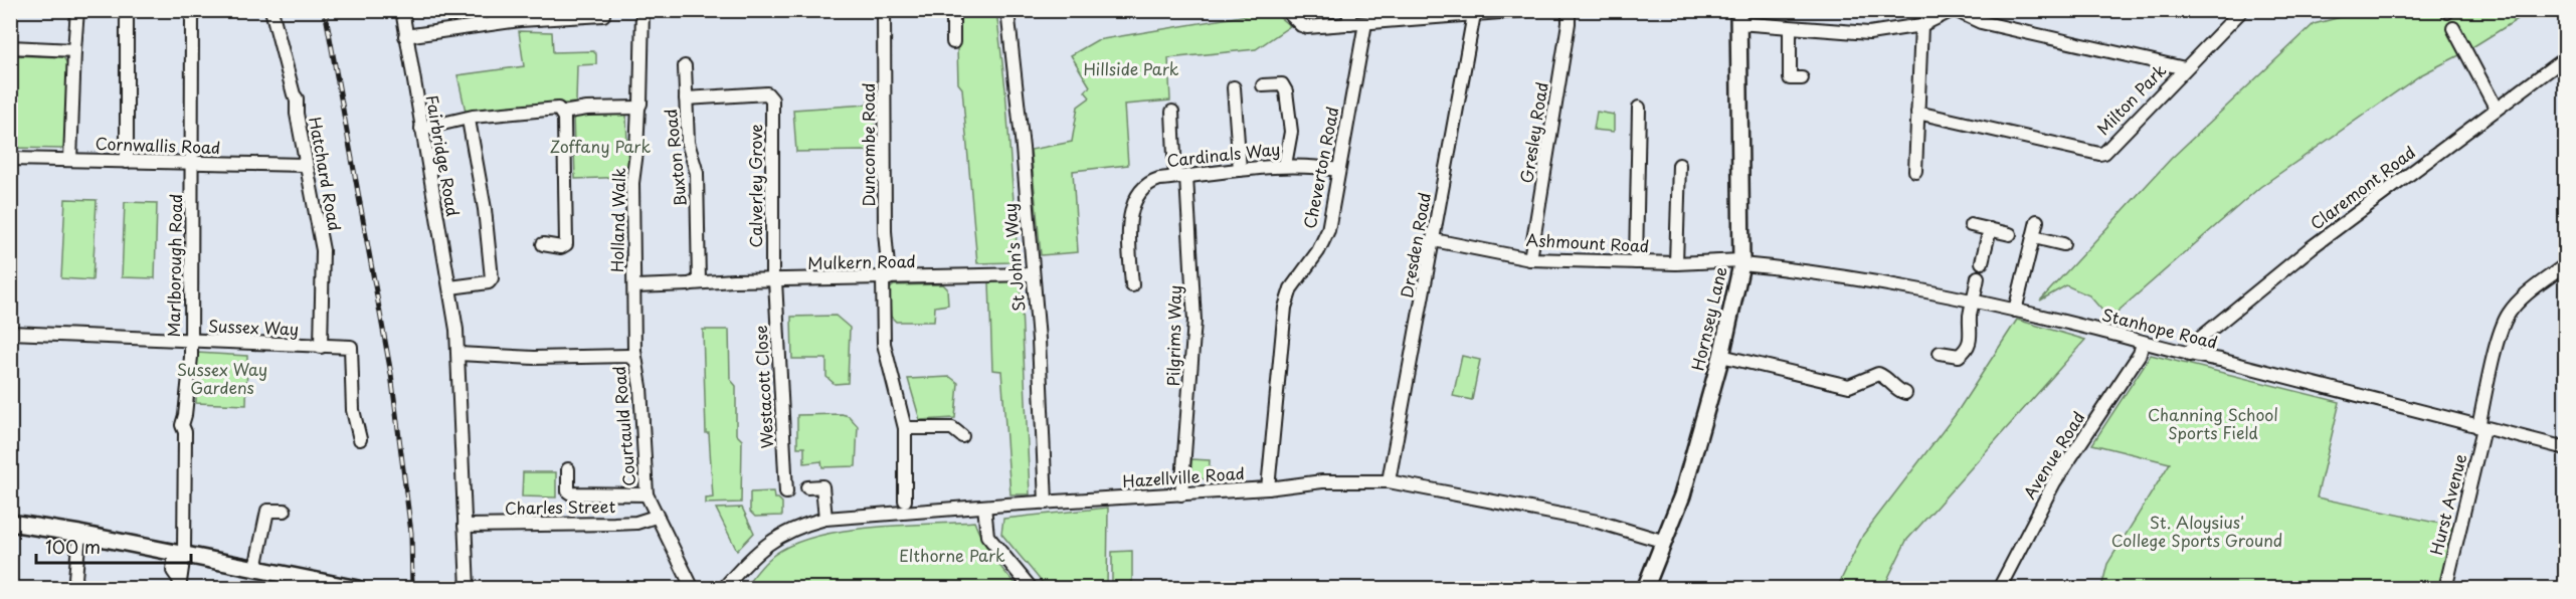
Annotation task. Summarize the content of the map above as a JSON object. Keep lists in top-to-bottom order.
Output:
{
  "streets": {
    "main road": ["Hornsey Lane"],
    "street": [
      "Milton Park",
      "Gresley Road",
      "Duncombe Road",
      "Cornwallis Road",
      "Cardinals Way",
      "Fairbridge Road",
      "Buxton Road",
      "Cheverton Road",
      "Hatchard Road",
      "Calverley Grove",
      "Claremont Road",
      "Holland Walk",
      "Ashmount Road",
      "Dresden Road",
      "St John's Way",
      "Mulkern Road",
      "Marlborough Road",
      "Sussex Way",
      "Stanhope Road",
      "Pilgrims Way",
      "Westacott Close",
      "Courtauld Road",
      "Avenue Road",
      "Hazellville Road",
      "Hurst Avenue",
      "Charles Street"
    ]
  },
  "crossings": [
    ["Gresley Road", "Ashmount Road"],
    ["Duncombe Road", "Mulkern Road"],
    ["Cornwallis Road", "Hatchard Road"],
    ["Cornwallis Road", "Marlborough Road"],
    ["Cardinals Way", "Cheverton Road"],
    ["Cardinals Way", "Pilgrims Way"],
    ["Fairbridge Road", "Charles Street"],
    ["Buxton Road", "Calverley Grove"],
    ["Buxton Road", "Mulkern Road"],
    ["Cheverton Road", "Hazellville Road"],
    ["Hatchard Road", "Sussex Way"],
    ["Calverley Grove", "Mulkern Road"],
    ["Calverley Grove", "Westacott Close"],
    ["Claremont Road", "Stanhope Road"],
    ["Holland Walk", "Mulkern Road"],
    ["Holland Walk", "Courtauld Road"],
    ["Ashmount Road", "Dresden Road"],
    ["Ashmount Road", "Hornsey Lane"],
    ["Ashmount Road", "Stanhope Road"],
    ["Dresden Road", "Hazellville Road"],
    ["St John's Way", "Mulkern Road"],
    ["St John's Way", "Hazellville Road"],
    ["Mulkern Road", "Westacott Close"],
    ["Mulkern Road", "Courtauld Road"],
    ["Marlborough Road", "Sussex Way"],
    ["Hornsey Lane", "Stanhope Road"],
    ["Hornsey Lane", "Hazellville Road"],
    ["Stanhope Road", "Avenue Road"],
    ["Stanhope Road", "Hurst Avenue"],
    ["Pilgrims Way", "Hazellville Road"],
    ["Courtauld Road", "Charles Street"]
  ],
  "parks": [
    "Hillside Park",
    "Zoffany Park",
    "Sussex Way Gardens",
    "Channing School Sports Field",
    "St. Aloysius' College Sports Ground",
    "Elthorne Park"
  ],
  "scale_bar": "100 m"
}
